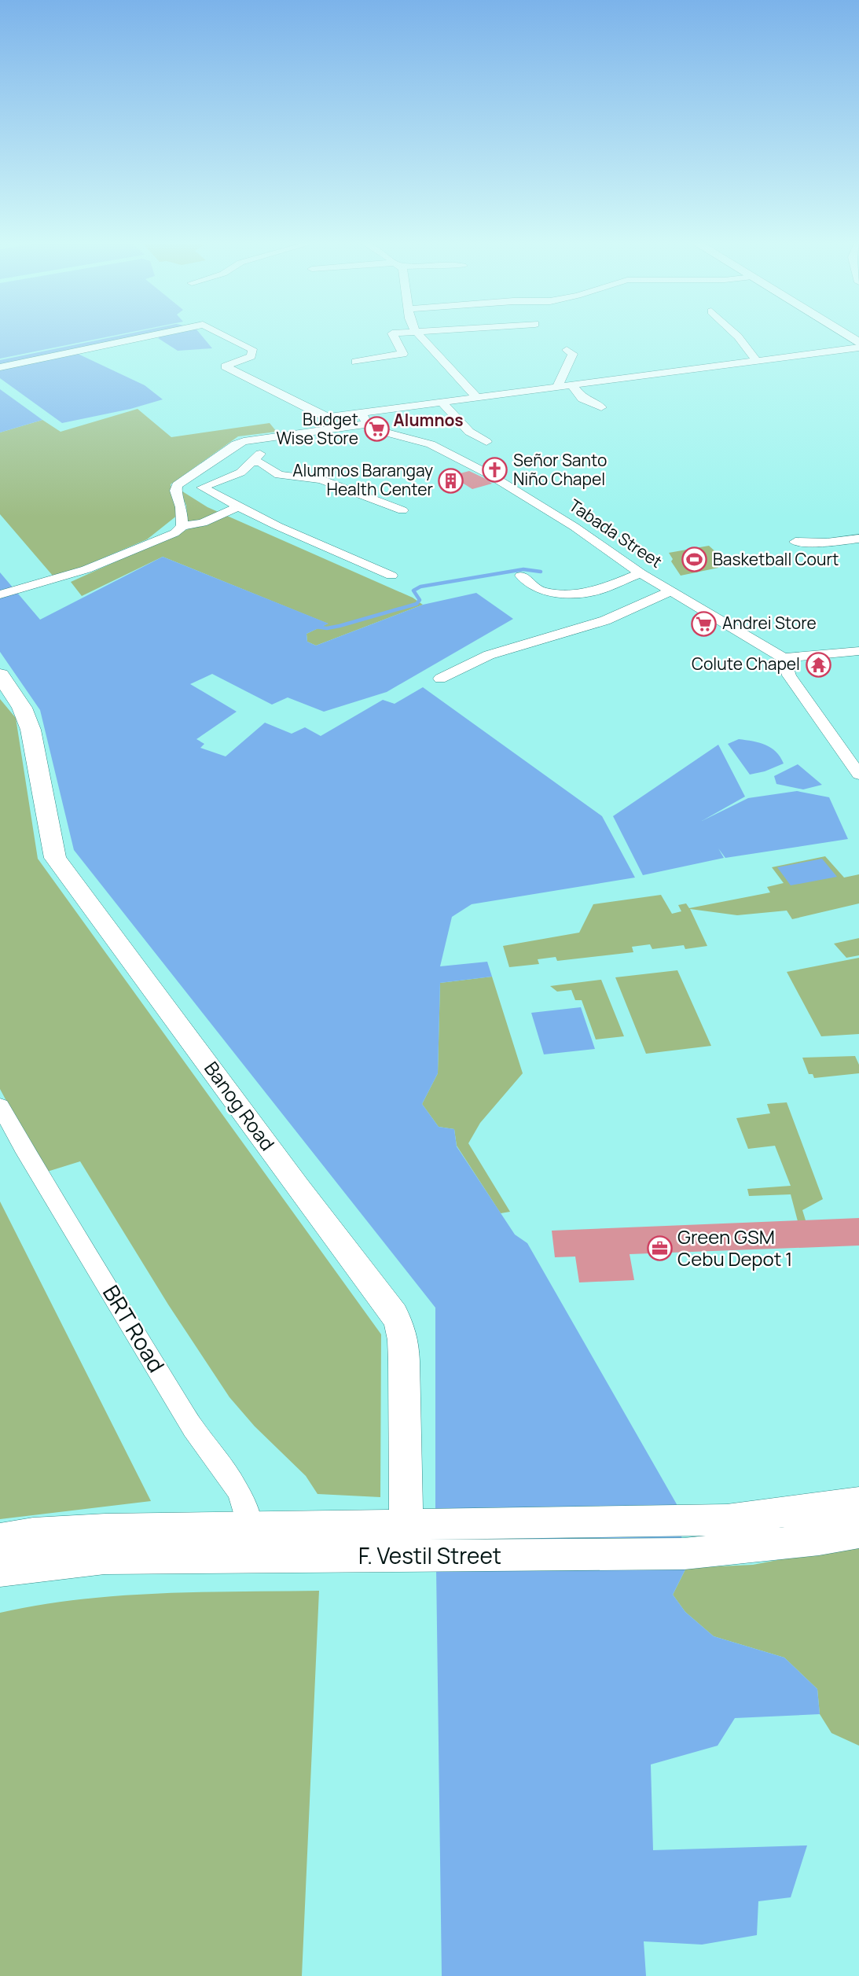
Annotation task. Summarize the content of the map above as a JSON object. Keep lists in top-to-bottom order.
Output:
{
  "streets": {
    "street": [
      "Tabada Street",
      "Banog Road",
      "BRT Road",
      "F. Vestil Street"
    ]
  },
  "crossings": [
    ["Banog Road", "F. Vestil Street"],
    ["BRT Road", "F. Vestil Street"]
  ],
  "districts": ["Alumnos"],
  "places": {
    "supermarket": ["Budget Wise Store", "Andrei Store"],
    "church": ["Señor Santo Niño Chapel"],
    "building": ["Alumnos Barangay Health Center"],
    "sports": ["Basketball Court"],
    "temple": ["Colute Chapel"],
    "office": ["Green GSM Cebu Depot 1"]
  }
}
